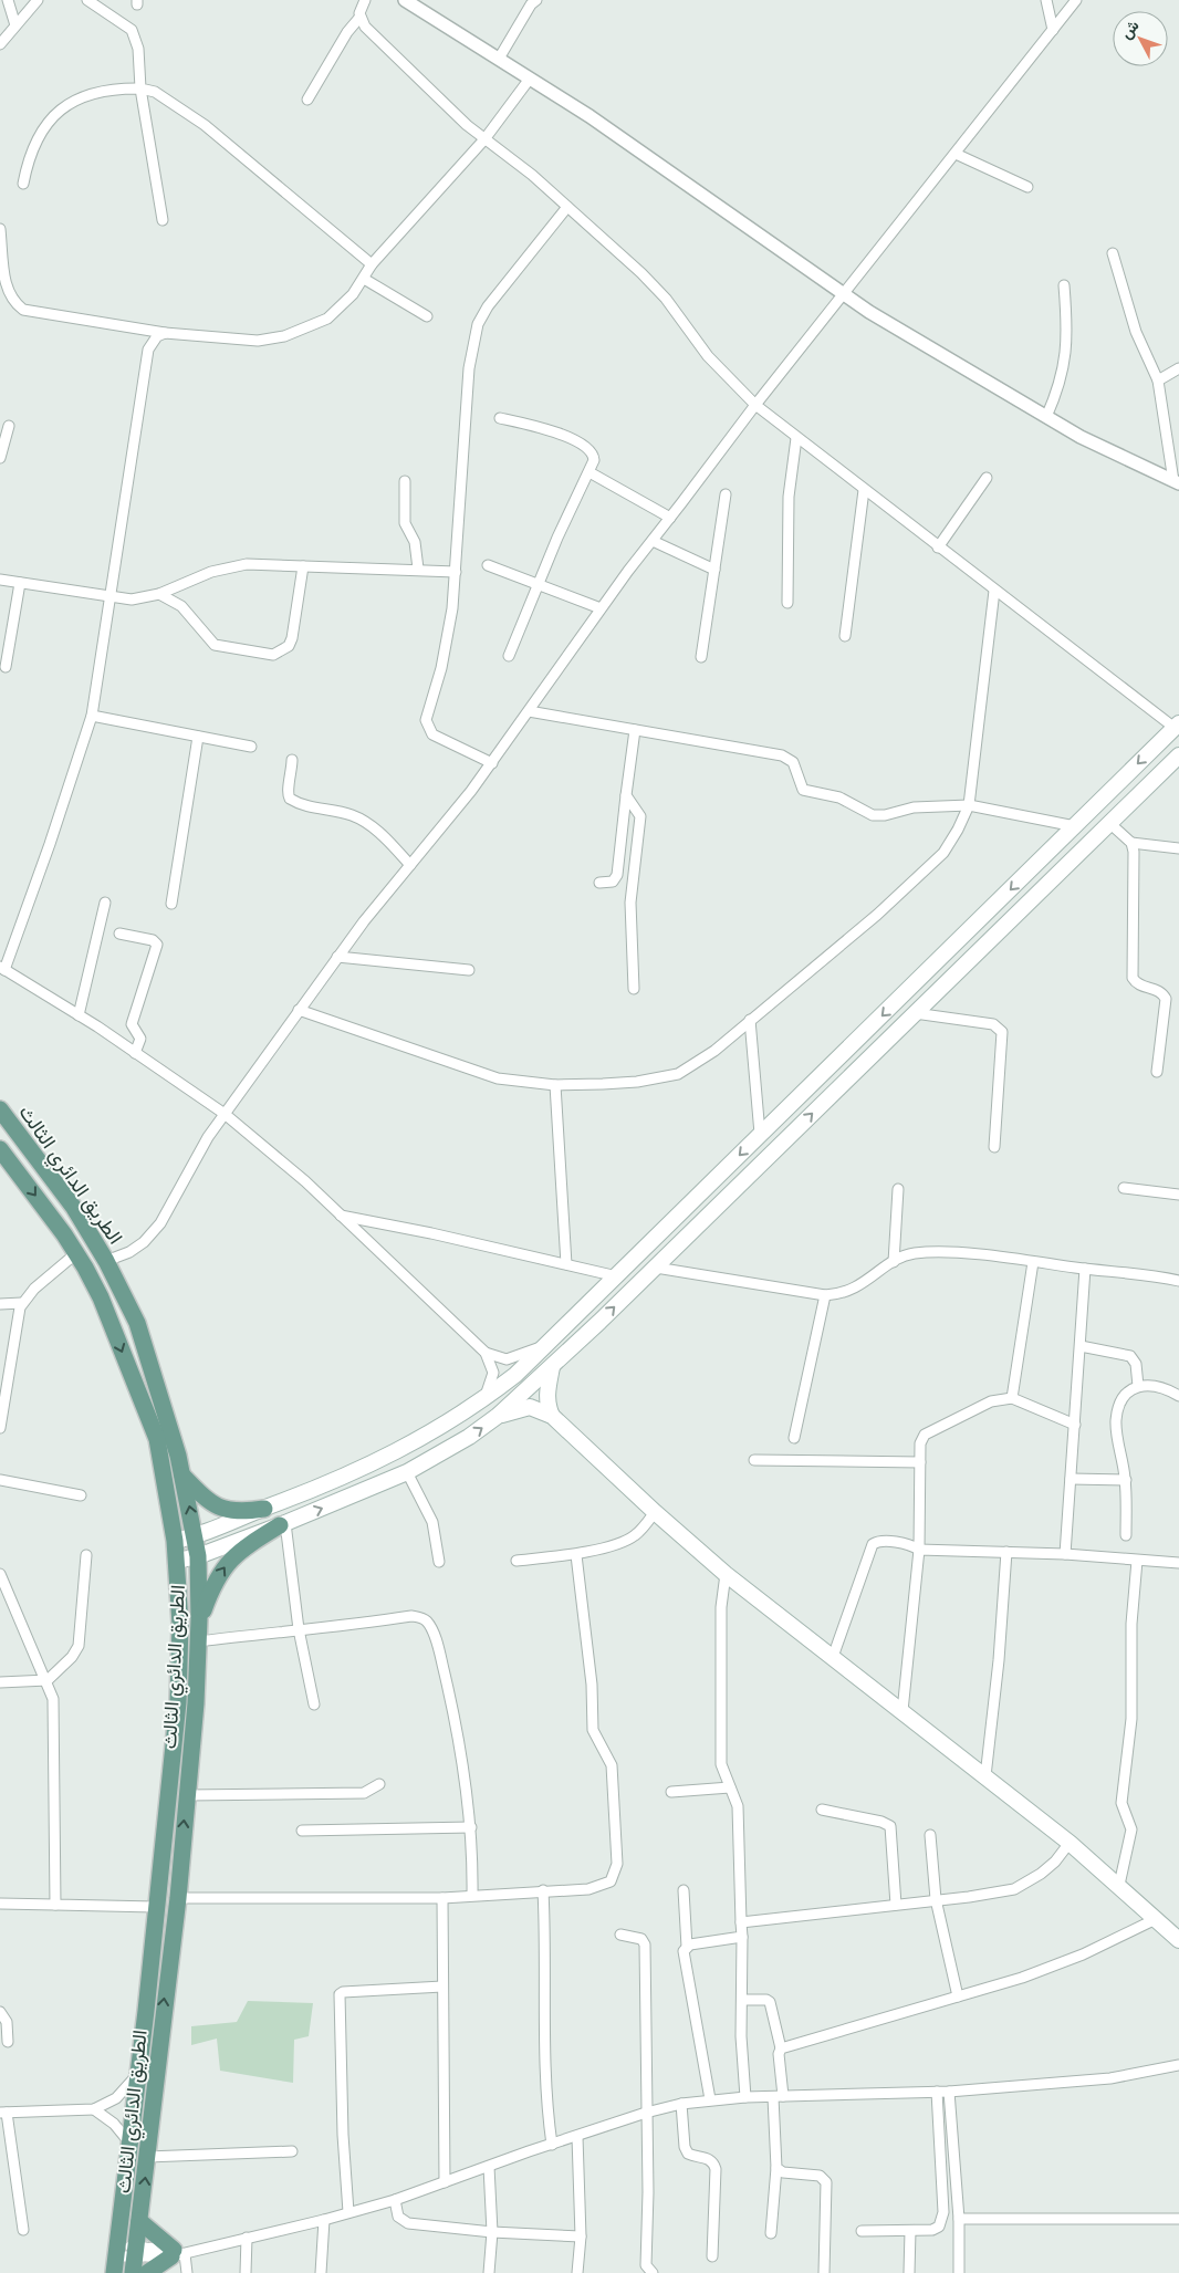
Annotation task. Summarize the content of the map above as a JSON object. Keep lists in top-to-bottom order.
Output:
{
  "streets": {
    "main road": ["الطريق الدائري الثالث"]
  },
  "north": "top left"
}
